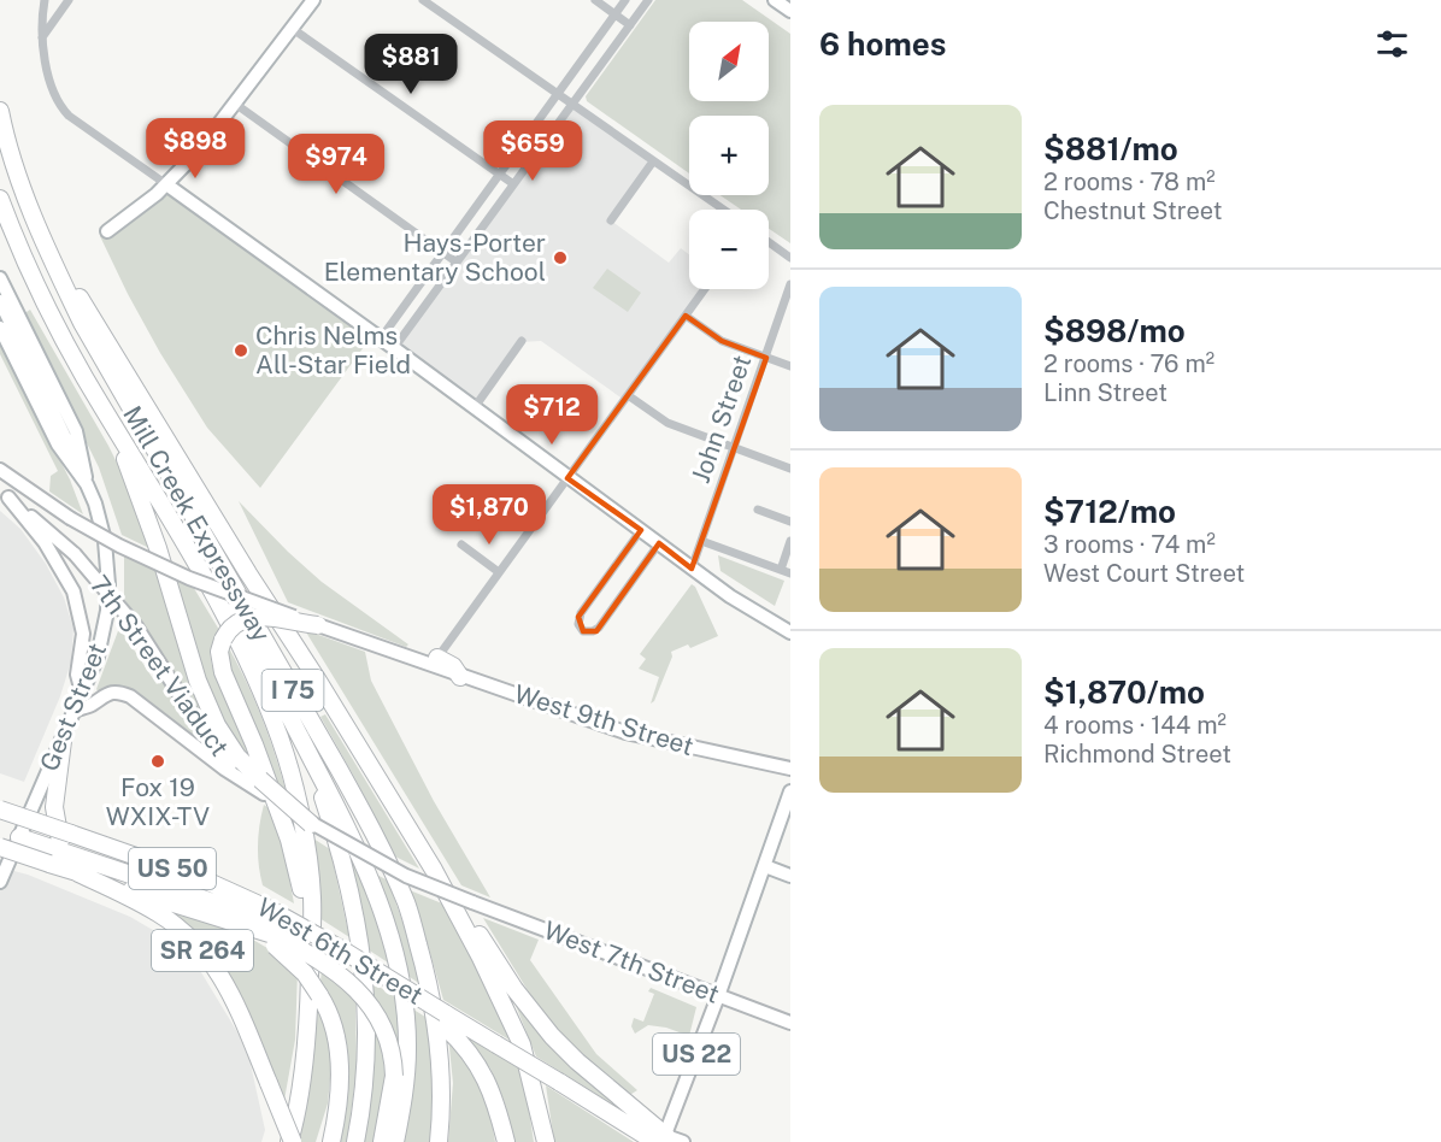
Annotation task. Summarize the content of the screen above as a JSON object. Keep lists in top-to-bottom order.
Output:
{
  "streets": {
    "highway": [
      "Mill Creek Expressway",
      "I 75",
      "US 50",
      "SR 264",
      "West 6th Street"
    ],
    "main road": [
      "7th Street Viaduct",
      "Gest Street",
      "West 9th Street",
      "West 7th Street",
      "US 22"
    ],
    "street": ["John Street"]
  },
  "crossings": [
    ["Mill Creek Expressway", "SR 264"],
    ["US 50", "SR 264"],
    ["US 50", "West 6th Street"],
    ["West 6th Street", "US 22"],
    ["West 7th Street", "US 22"]
  ],
  "places": ["Hays-Porter Elementary School", "Chris Nelms All-Star Field", "Fox 19 WXIX-TV"],
  "north": "top right",
  "page": {
    "heading": "6 homes",
    "map_buttons": ["+", "−"],
    "price": [
      "$881",
      "$898",
      "$659",
      "$974",
      "$712",
      "$1,870"
    ],
    "list": [
      {
        "name": "$881/mo",
        "note": "2 rooms · 78 m² · Chestnut Street"
      },
      {
        "name": "$898/mo",
        "note": "2 rooms · 76 m² · Linn Street"
      },
      {
        "name": "$712/mo",
        "note": "3 rooms · 74 m² · West Court Street"
      },
      {
        "name": "$1,870/mo",
        "note": "4 rooms · 144 m² · Richmond Street"
      }
    ]
  }
}
